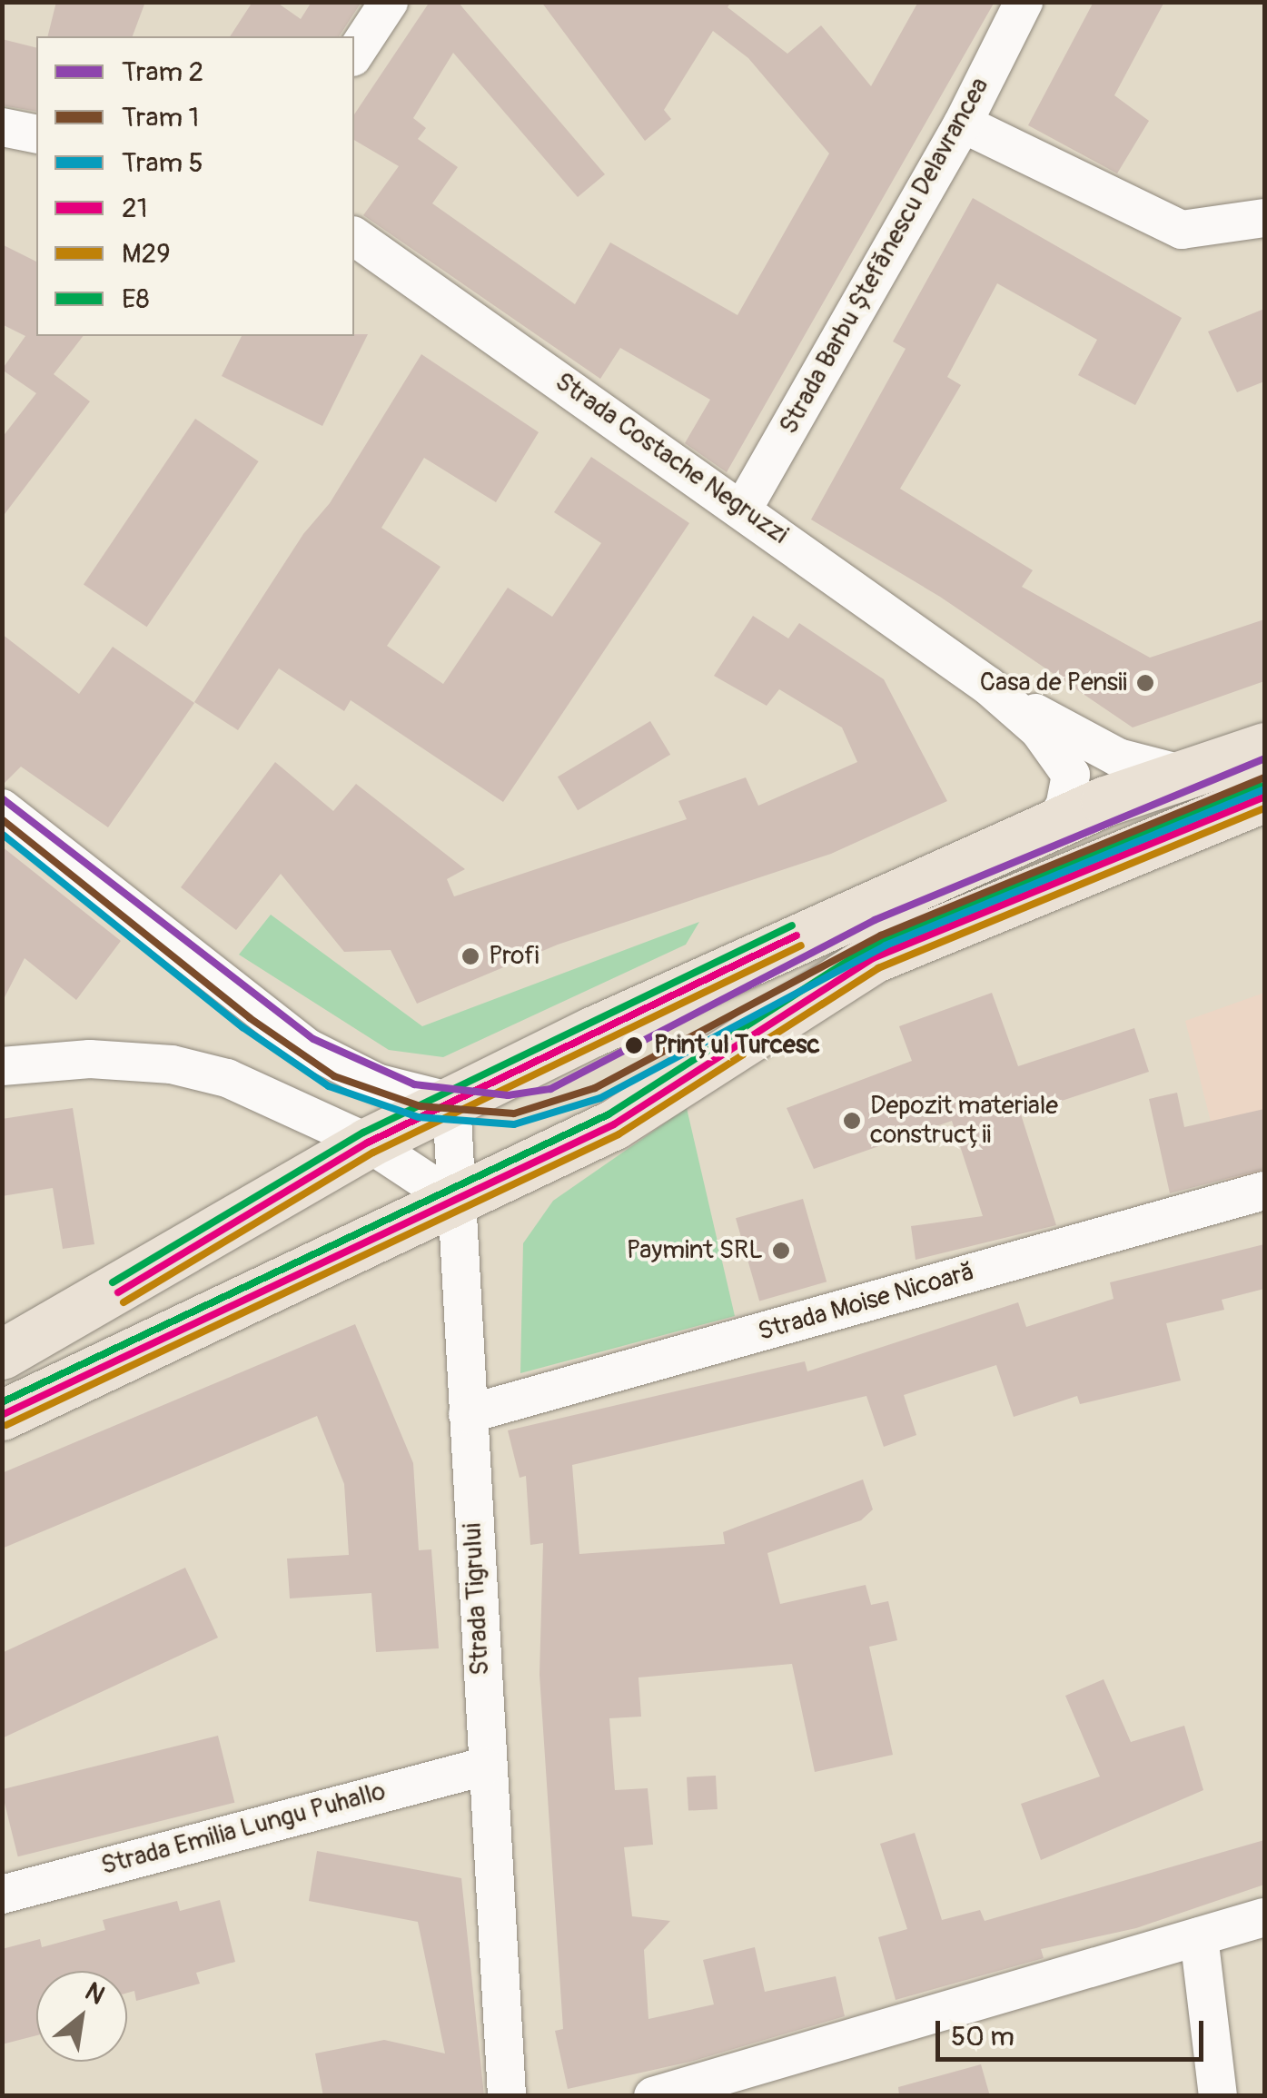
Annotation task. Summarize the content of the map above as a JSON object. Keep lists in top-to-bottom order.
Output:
{
  "streets": {
    "street": [
      "Strada Barbu Ștefănescu Delavrancea",
      "Strada Costache Negruzzi",
      "Strada Moise Nicoară",
      "Strada Tigrului",
      "Strada Emilia Lungu Puhallo"
    ]
  },
  "crossings": [
    ["Strada Barbu Ștefănescu Delavrancea", "Strada Costache Negruzzi"],
    ["Strada Moise Nicoară", "Strada Tigrului"],
    ["Strada Tigrului", "Strada Emilia Lungu Puhallo"]
  ],
  "places": [
    "Casa de Pensii",
    "Profi",
    "Prințul Turcesc",
    "Depozit materiale construcții",
    "Paymint SRL"
  ],
  "lines": [
    "tram line 2",
    "tram line 1",
    "transit line E8",
    "tram line 5",
    "transit line 21",
    "transit line M29"
  ],
  "legend": [
    "Tram 2",
    "Tram 1",
    "Tram 5",
    "21",
    "M29",
    "E8"
  ],
  "scale_bar": "50 m",
  "north": "top right"
}
